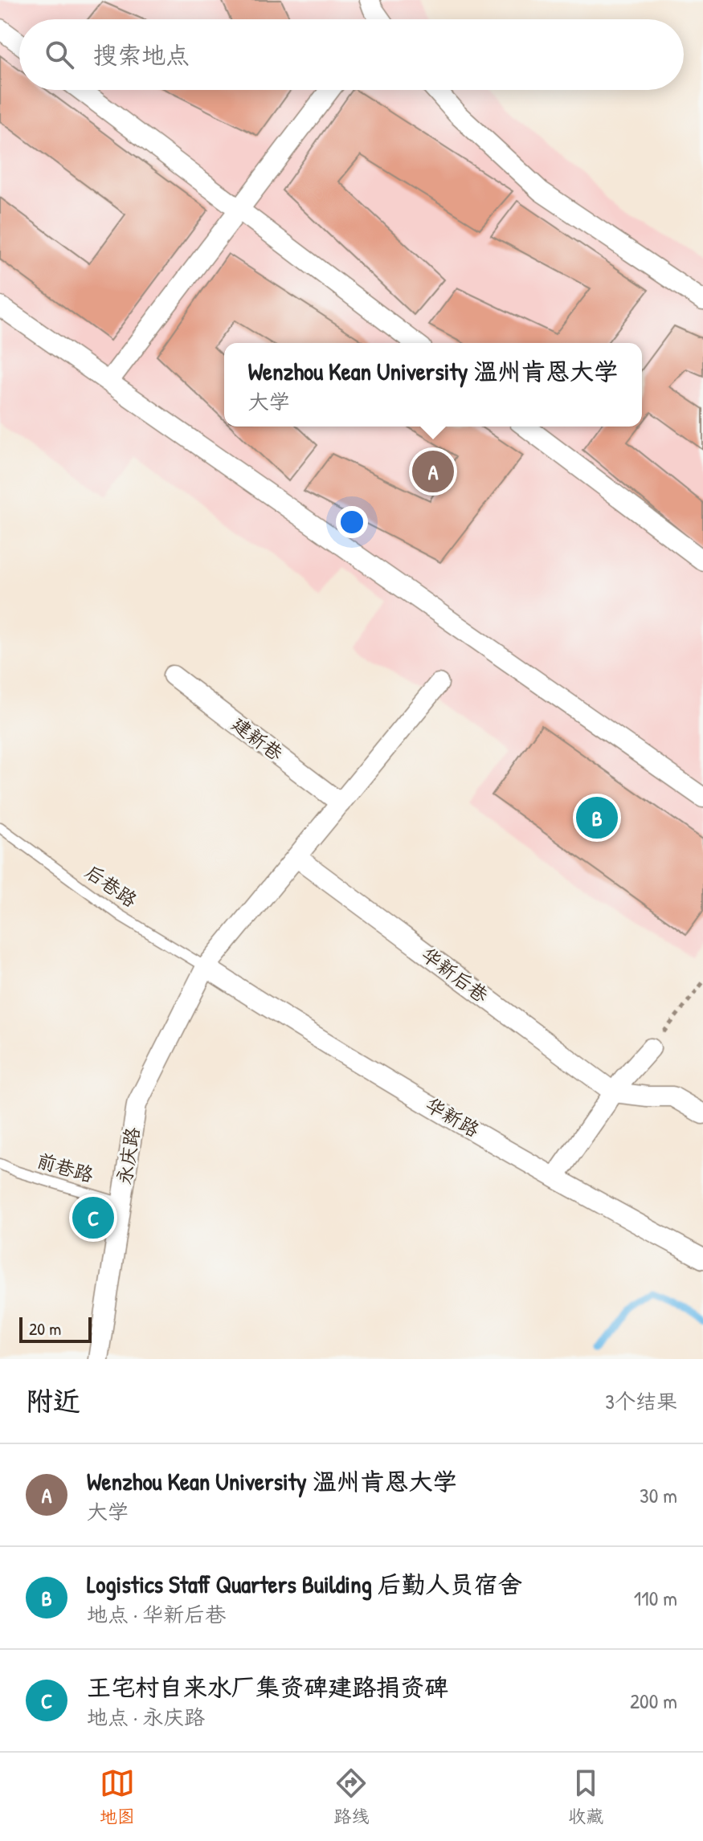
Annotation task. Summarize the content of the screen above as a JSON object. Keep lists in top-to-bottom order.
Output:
{
  "streets": {
    "street": [
      "建新巷",
      "华新后巷",
      "华新路",
      "永庆路"
    ],
    "lane": ["后巷路", "前巷路"]
  },
  "crossings": [
    ["建新巷", "永庆路"],
    ["后巷路", "华新路"],
    ["后巷路", "永庆路"],
    ["华新后巷", "永庆路"],
    ["华新路", "永庆路"],
    ["永庆路", "前巷路"]
  ],
  "scale_bar": "20 m",
  "page": {
    "search": "搜索地点",
    "popup": ["Wenzhou Kean University 温州肯恩大学", "大学"],
    "pins": ["A", "B", "C"],
    "scale": "20 m",
    "heading": ["附近", "3个结果"],
    "list": [
      {
        "mark": "A",
        "name": "Wenzhou Kean University 温州肯恩大学",
        "note": "大学",
        "value": "30 m"
      },
      {
        "mark": "B",
        "name": "Logistics Staff Quarters Building 后勤人员宿舍",
        "note": "地点 · 华新后巷",
        "value": "110 m"
      },
      {
        "mark": "C",
        "name": "王宅村自来水厂集资碑建路捐资碑",
        "note": "地点 · 永庆路",
        "value": "200 m"
      }
    ],
    "nav": ["地图", "路线", "收藏"]
  }
}
